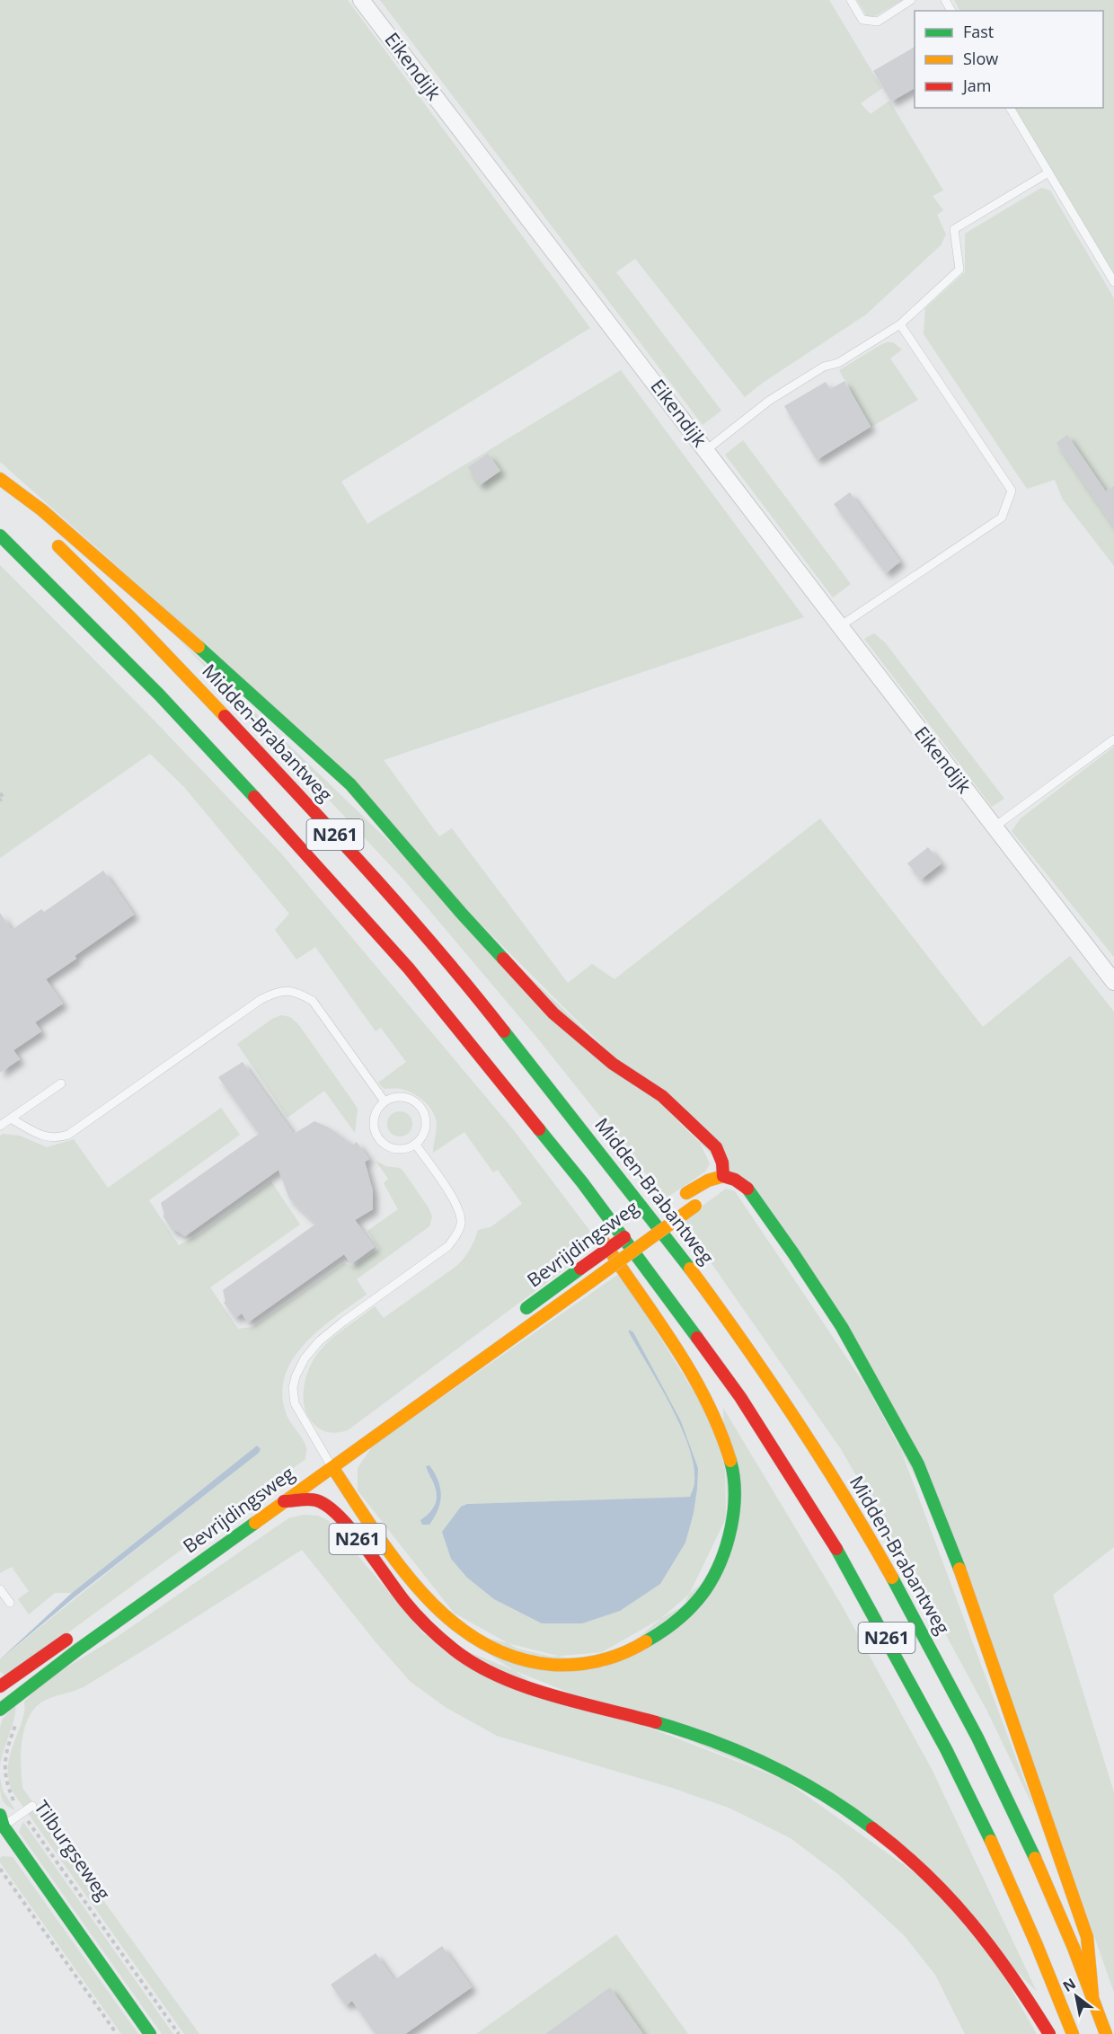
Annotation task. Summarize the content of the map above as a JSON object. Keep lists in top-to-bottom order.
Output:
{
  "streets": {
    "main road": ["Midden-Brabantweg", "N261", "Bevrijdingsweg"],
    "street": ["Eikendijk"],
    "path": ["Tilburgseweg"]
  },
  "crossings": [
    ["Midden-Brabantweg", "N261"],
    ["N261", "Bevrijdingsweg"],
    ["Bevrijdingsweg", "Tilburgseweg"]
  ],
  "legend": ["Fast", "Slow", "Jam"],
  "north": "top left"
}
